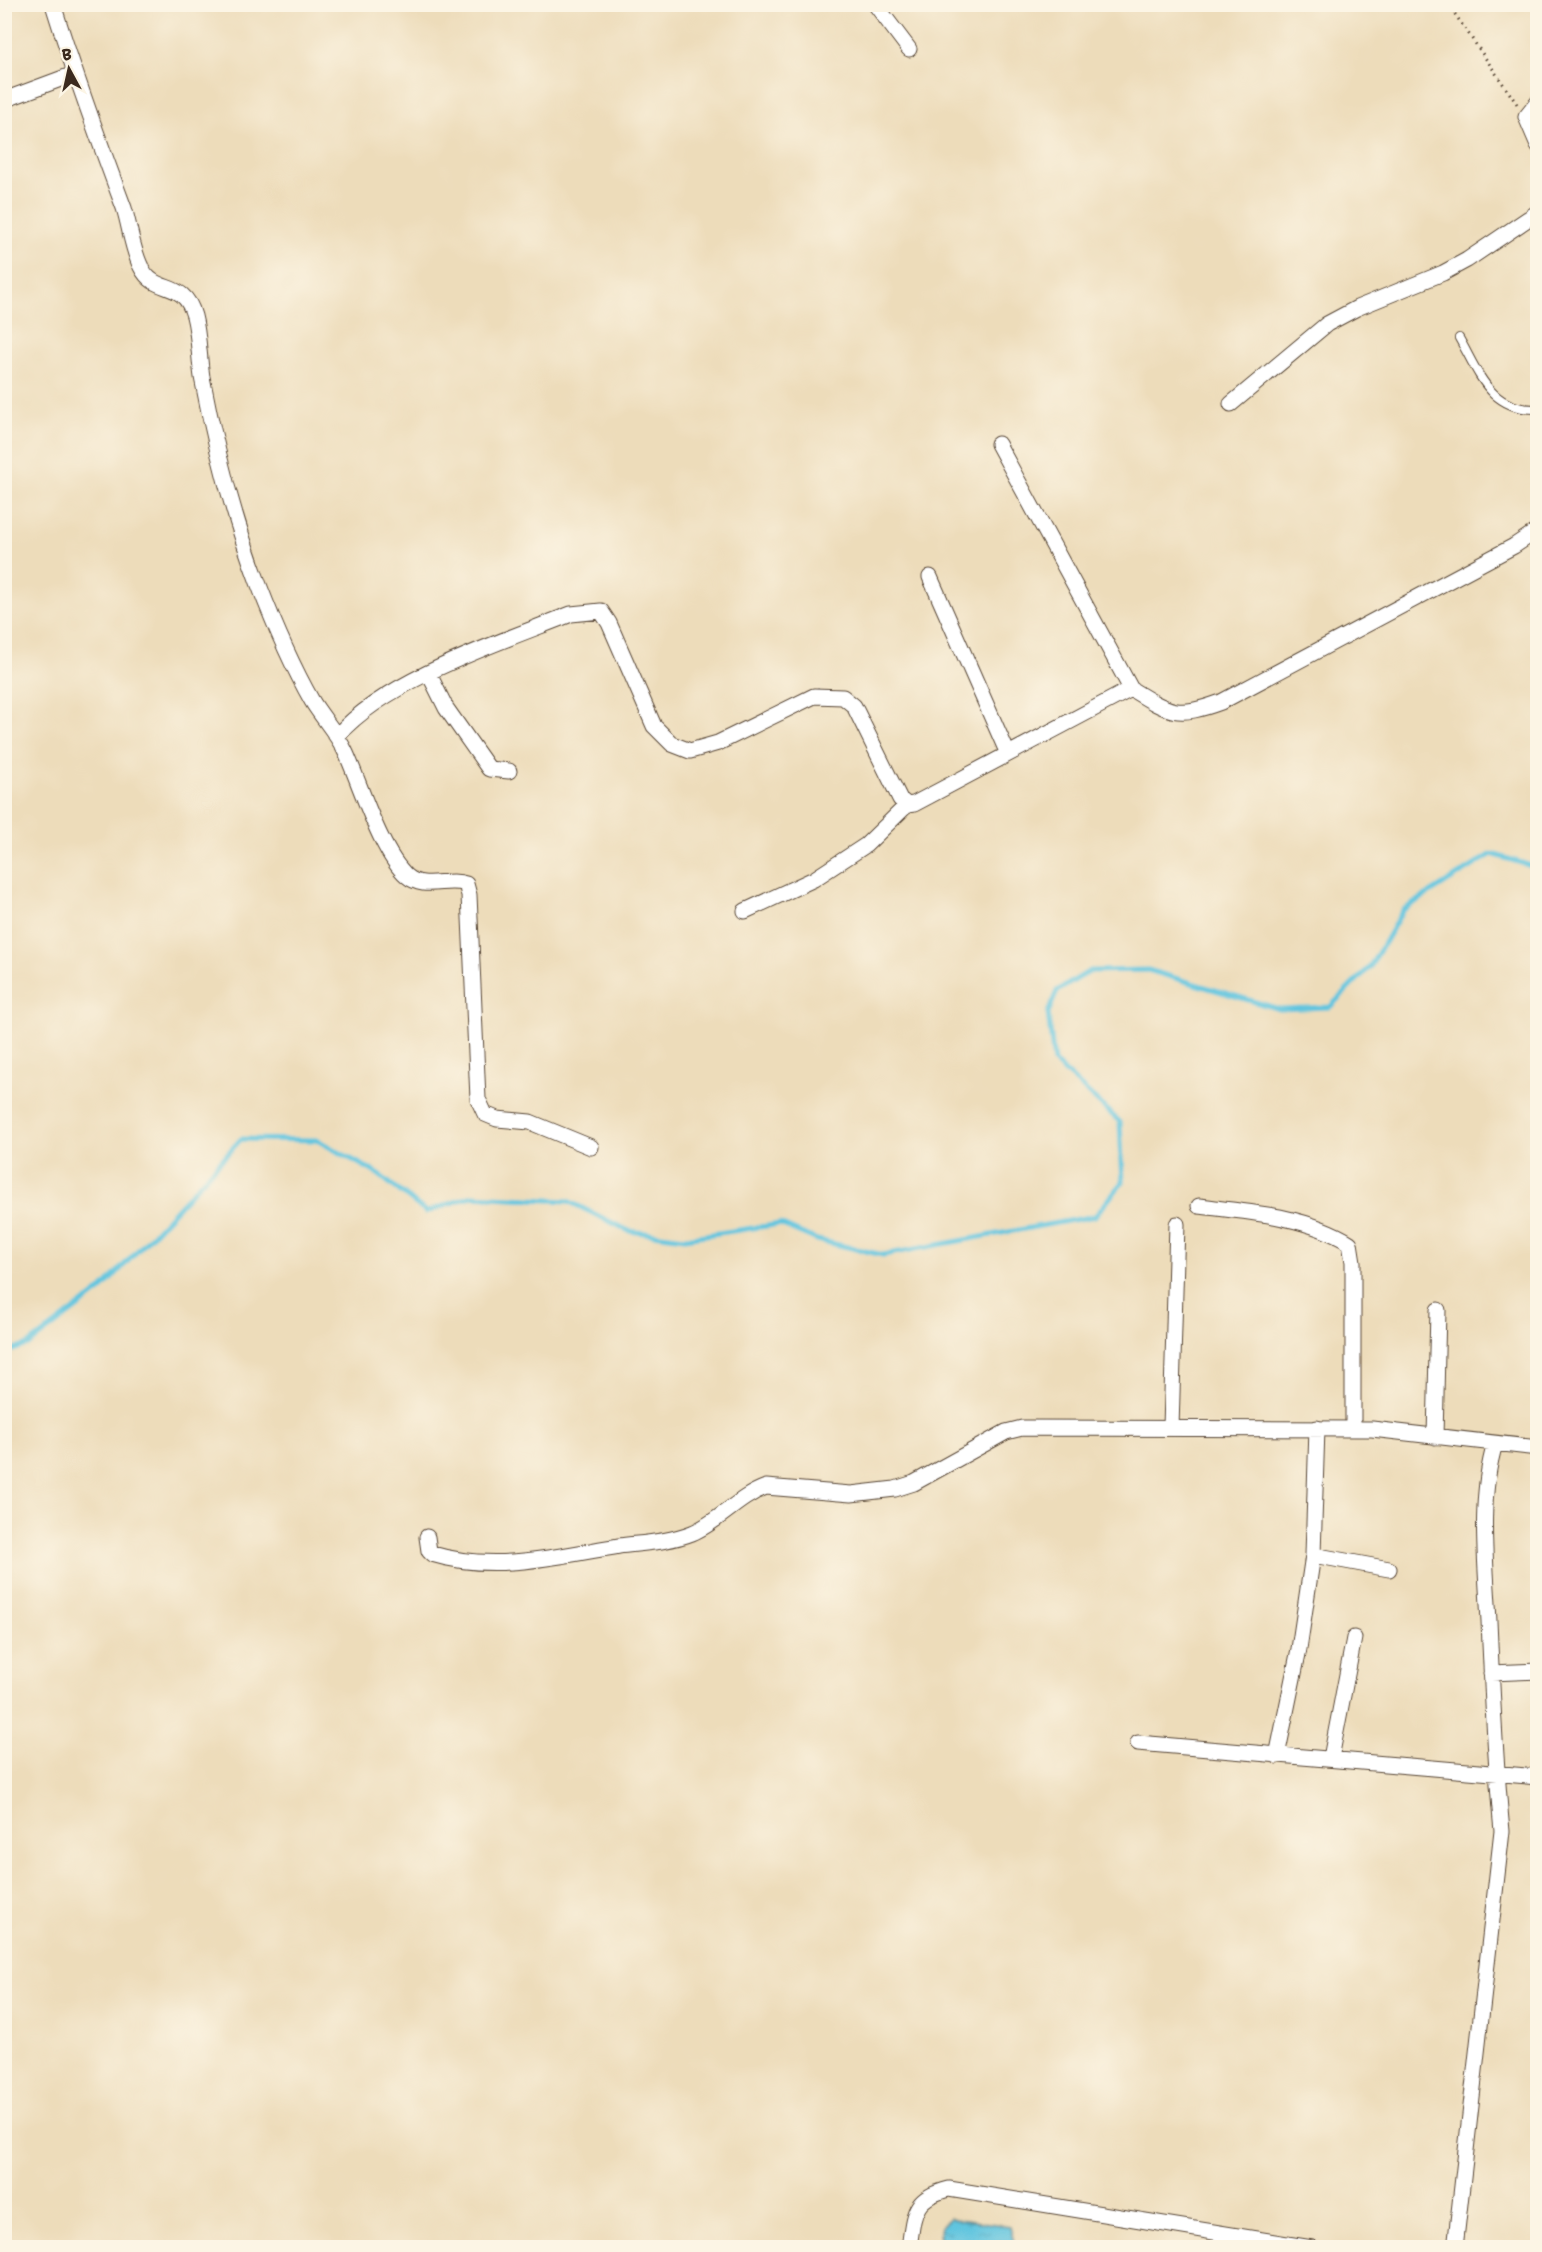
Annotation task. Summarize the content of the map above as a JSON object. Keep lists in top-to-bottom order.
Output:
{
  "north": "top"
}
